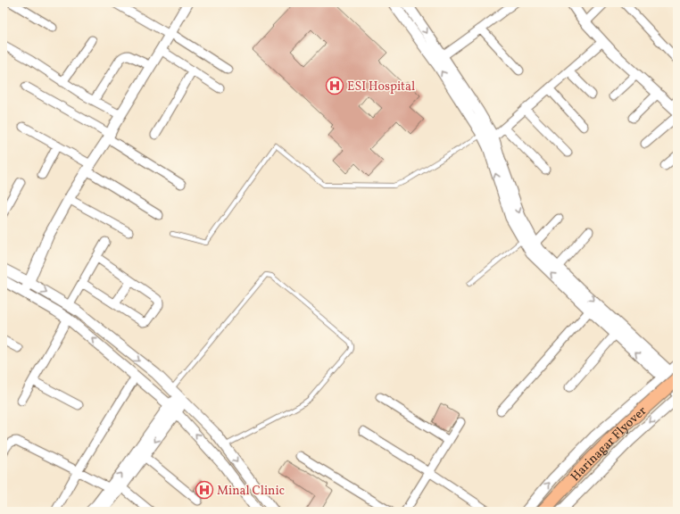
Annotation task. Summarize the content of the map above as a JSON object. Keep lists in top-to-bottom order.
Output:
{
  "streets": {
    "main road": ["Harinagar Flyover"]
  },
  "places": {
    "hospital": ["ESI Hospital", "Minal Clinic"]
  }
}
